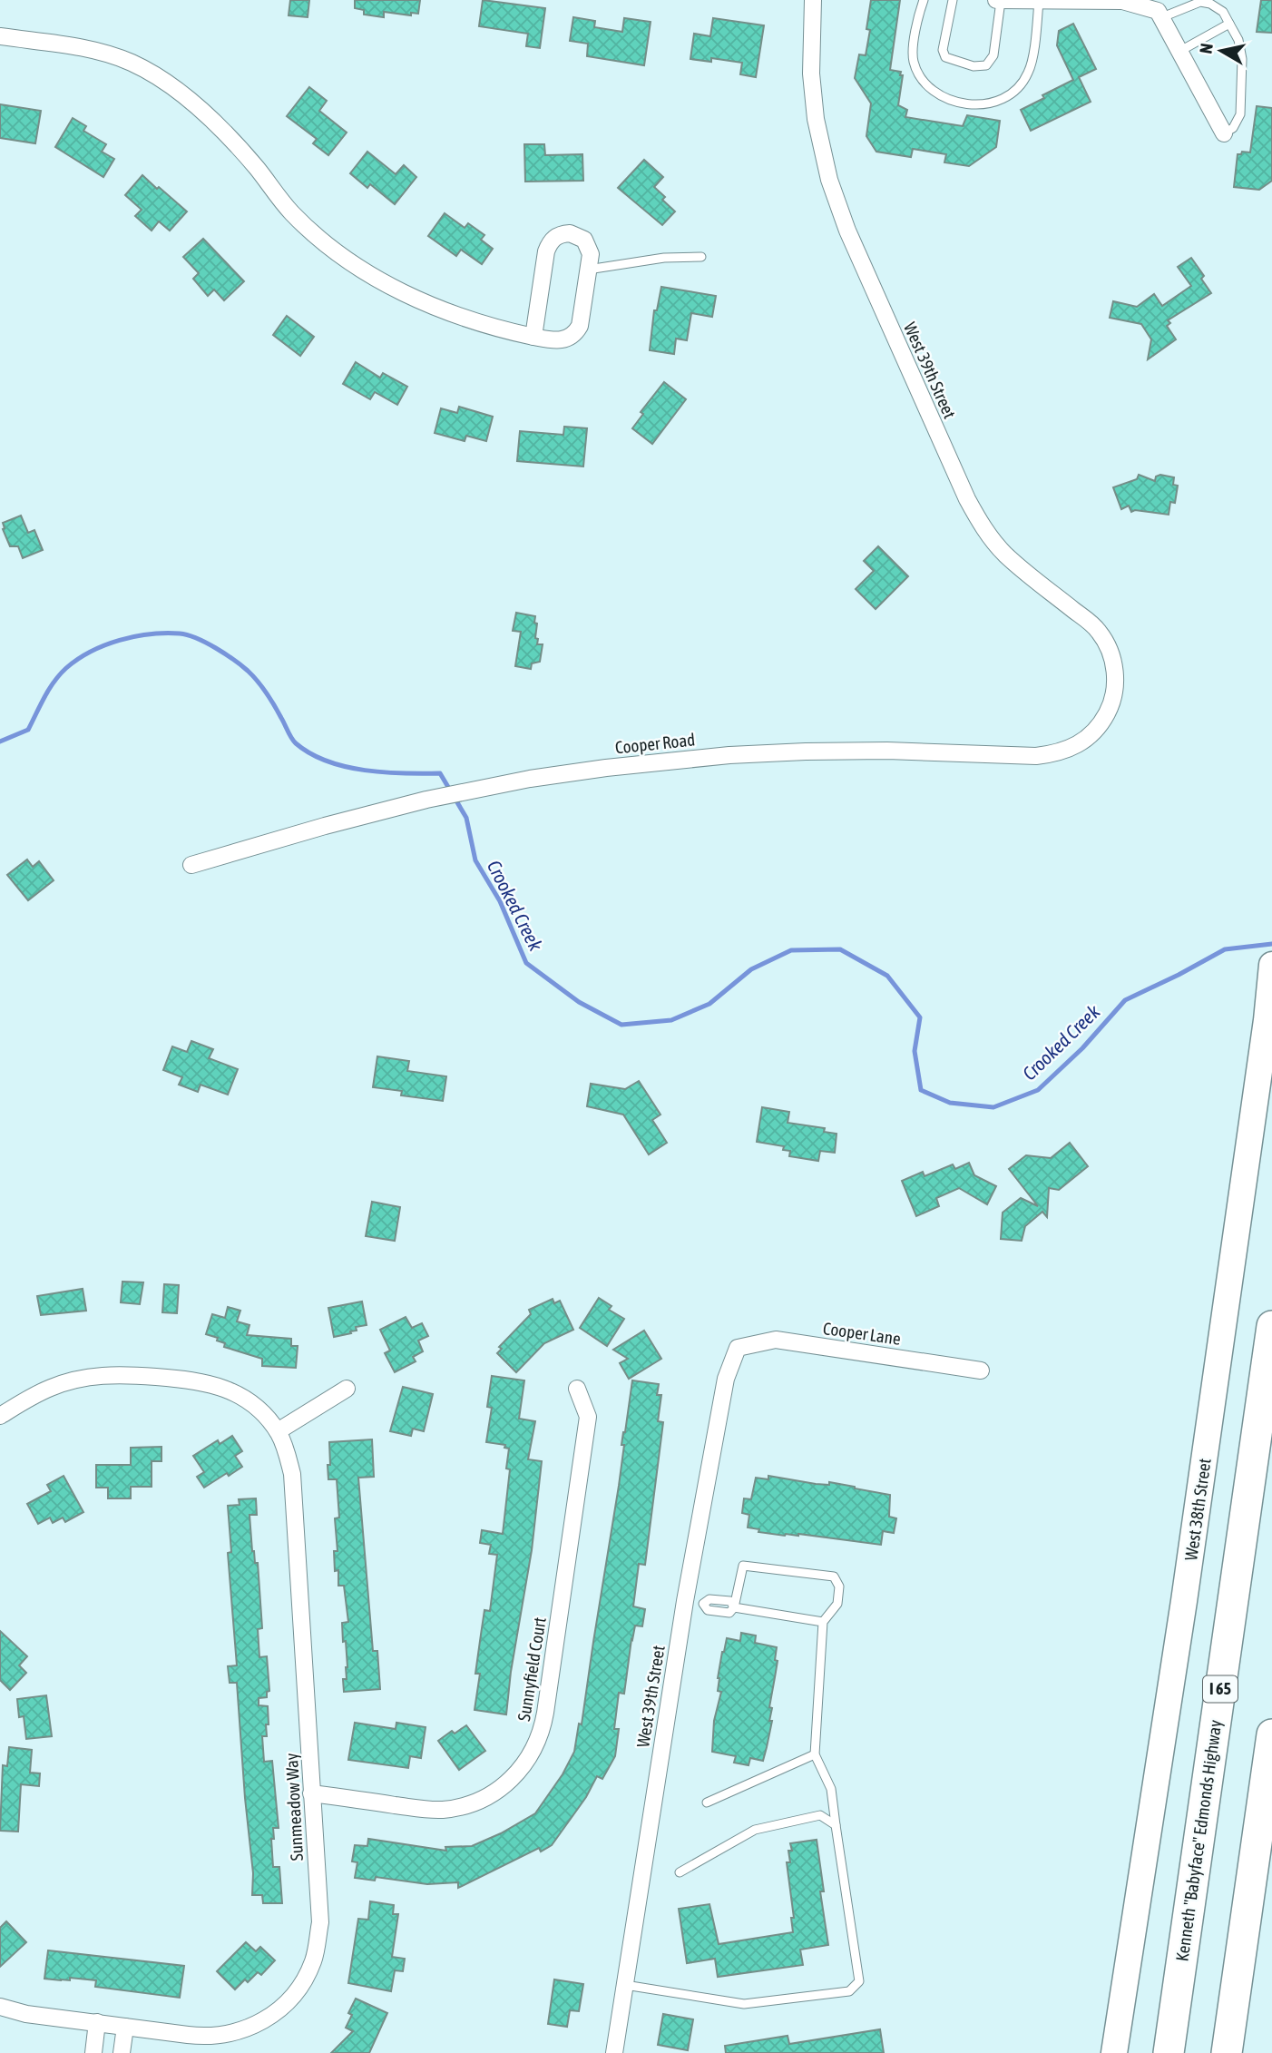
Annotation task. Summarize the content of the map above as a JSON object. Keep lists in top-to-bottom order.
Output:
{
  "streets": {
    "highway": ["I 65", "Kenneth \"Babyface\" Edmonds Highway"],
    "main road": ["West 38th Street"],
    "street": [
      "West 39th Street",
      "Cooper Road",
      "Cooper Lane",
      "Sunnyfield Court",
      "Sunmeadow Way"
    ]
  },
  "crossings": [
    ["West 39th Street", "Cooper Road"],
    ["West 39th Street", "Cooper Lane"],
    ["Sunnyfield Court", "Sunmeadow Way"]
  ],
  "water": ["Crooked Creek"],
  "north": "left"
}
